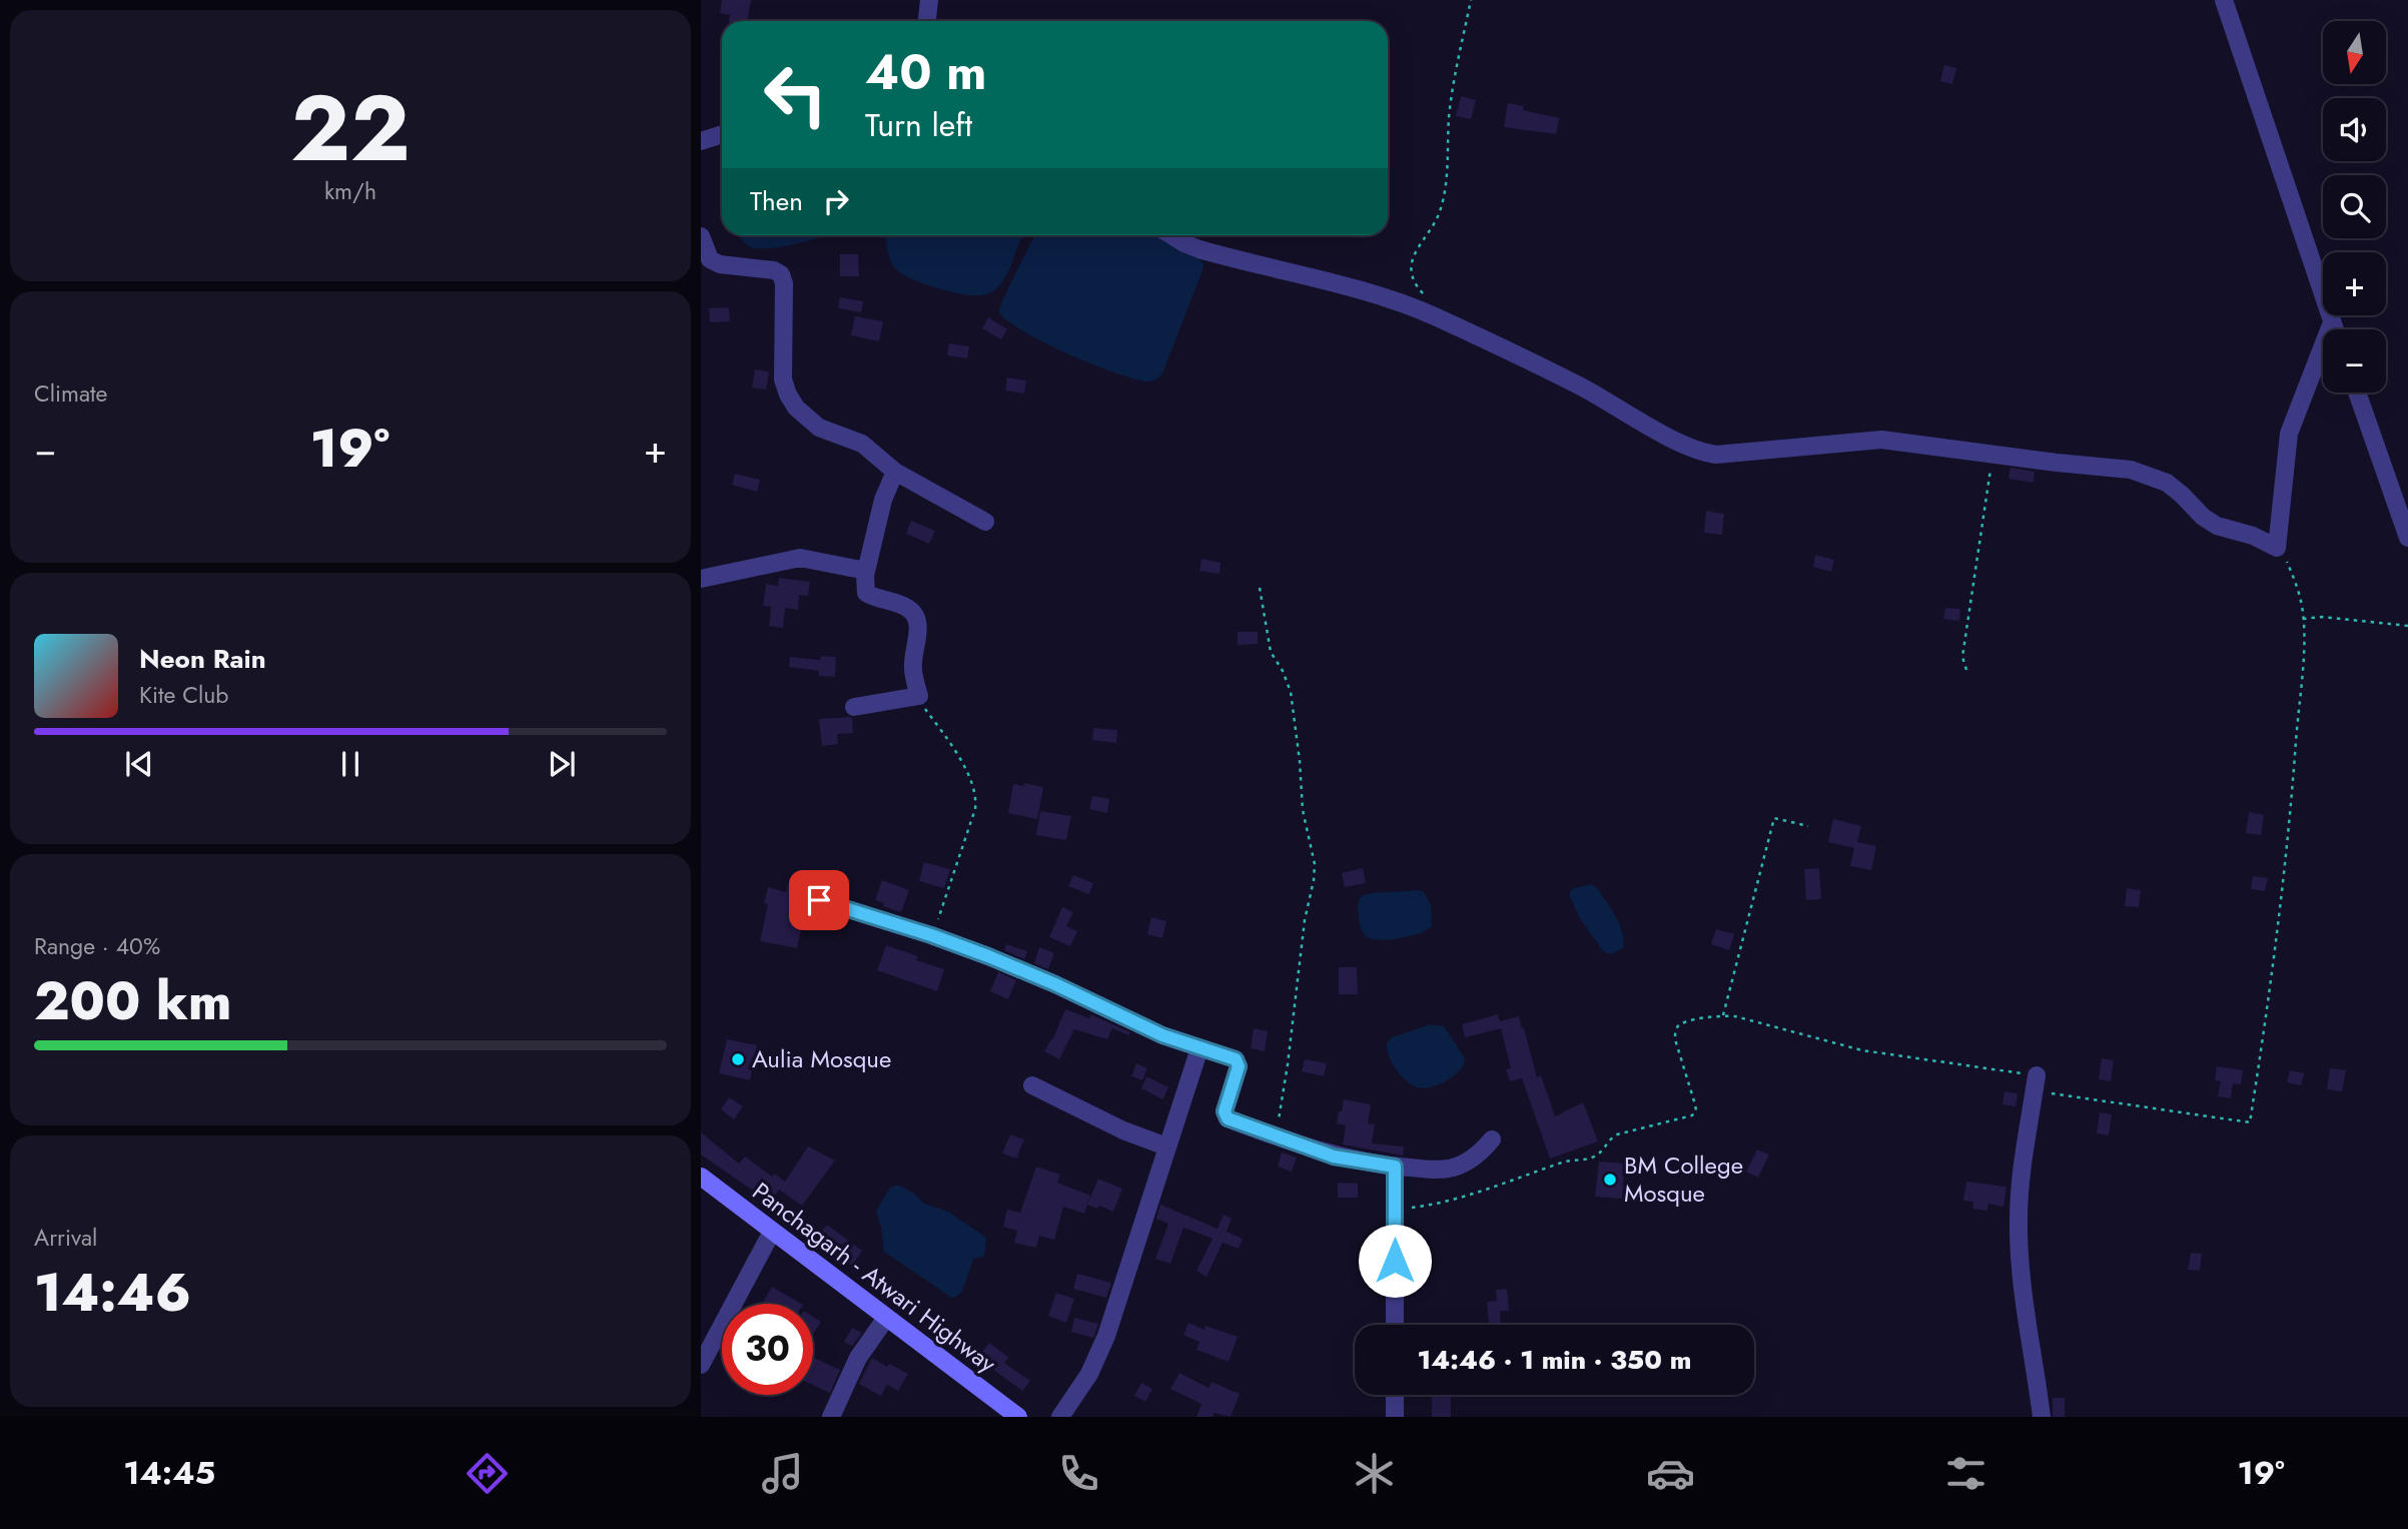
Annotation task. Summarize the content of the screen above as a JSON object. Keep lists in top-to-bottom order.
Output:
{
  "streets": {
    "main road": ["Panchagarh - Atwari Highway"]
  },
  "places": ["Aulia Mosque", "BM College Mosque"],
  "north": "bottom",
  "page": {
    "tile": [
      ["22", "km/h"],
      "Climate",
      ["Range · 40%", "200 km"],
      ["Arrival", "14:46"]
    ],
    "map_buttons": ["+", "−"],
    "turn": ["40 m", "Turn left"],
    "then": "Then",
    "heat": ["−", "19°", "+"],
    "song": ["Neon Rain", "Kite Club"],
    "limit": "30",
    "trip": "14:46 · 1 min · 350 m",
    "tabs": ["14:45", "19°"]
  }
}
